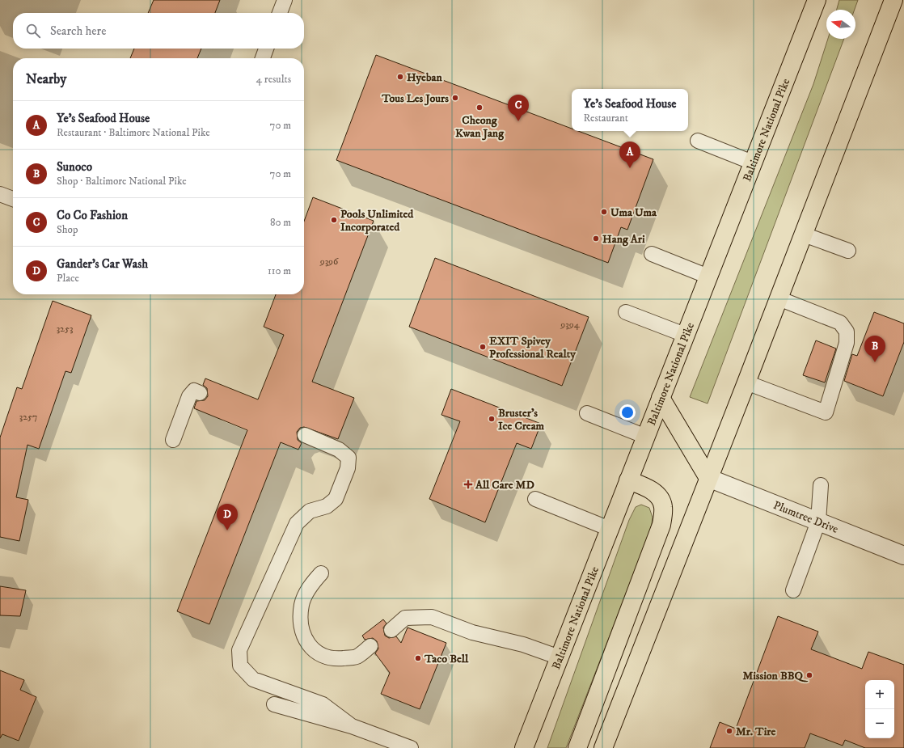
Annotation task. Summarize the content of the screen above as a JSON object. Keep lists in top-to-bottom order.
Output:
{
  "streets": {
    "main road": ["Baltimore National Pike"],
    "street": ["Plumtree Drive"]
  },
  "places": {
    "other": [
      "Hyeban",
      "Tous Les Jours",
      "Cheong Kwan Jang",
      "Uma Uma",
      "Pools Unlimited Incorporated",
      "Hang Ari",
      "EXIT Spivey Professional Realty",
      "Bruster's Ice Cream",
      "Taco Bell",
      "Mission BBQ",
      "Mr. Tire"
    ],
    "health": ["All Care MD"]
  },
  "house_numbers": [
    "9396",
    "9394",
    "3253",
    "3257"
  ],
  "north": "left",
  "page": {
    "search": "Search here",
    "heading": ["Nearby", "4 results"],
    "popup": ["Ye's Seafood House", "Restaurant"],
    "pins": [
      "C",
      "A",
      "B",
      "D"
    ],
    "list": [
      {
        "mark": "A",
        "name": "Ye's Seafood House",
        "note": "Restaurant · Baltimore National Pike",
        "value": "70 m"
      },
      {
        "mark": "B",
        "name": "Sunoco",
        "note": "Shop · Baltimore National Pike",
        "value": "70 m"
      },
      {
        "mark": "C",
        "name": "Co Co Fashion",
        "note": "Shop",
        "value": "80 m"
      },
      {
        "mark": "D",
        "name": "Gander's Car Wash",
        "note": "Place",
        "value": "110 m"
      }
    ],
    "map_buttons": ["+", "−"]
  }
}
